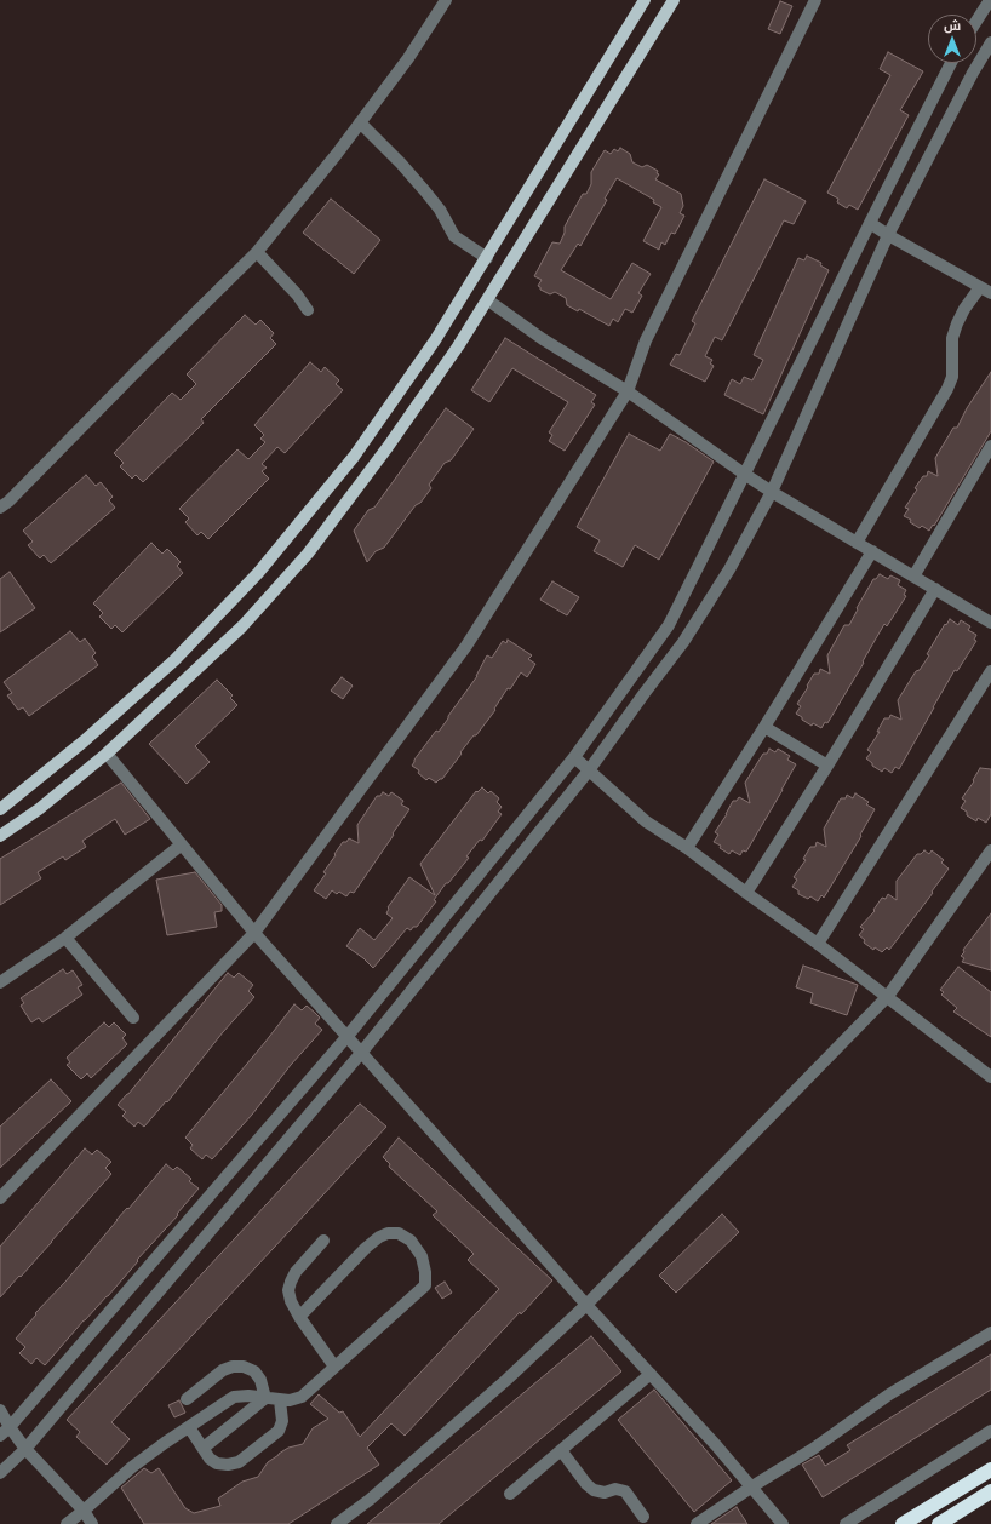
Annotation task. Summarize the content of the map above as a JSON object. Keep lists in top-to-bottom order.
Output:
{
  "north": "top"
}
